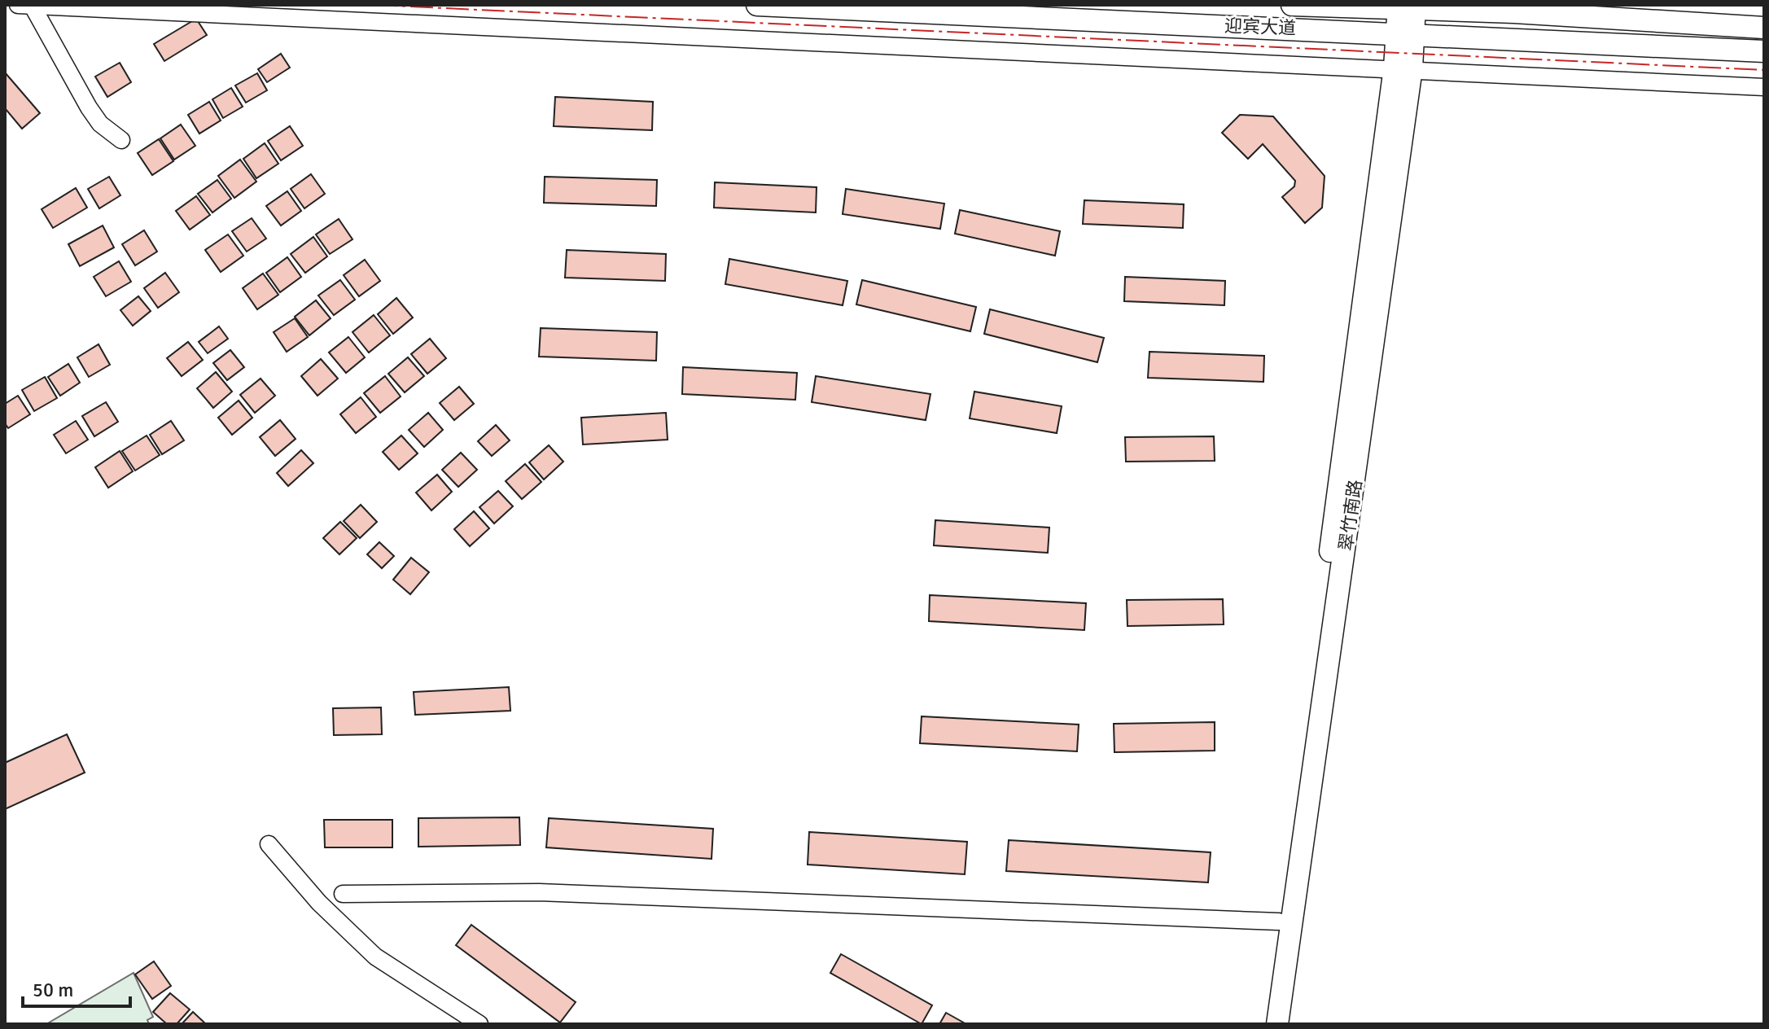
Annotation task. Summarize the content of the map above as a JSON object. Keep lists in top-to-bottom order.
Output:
{
  "streets": {
    "main road": ["迎宾大道", "翠竹南路"]
  },
  "crossings": [
    ["迎宾大道", "翠竹南路"]
  ],
  "scale_bar": "50 m"
}
